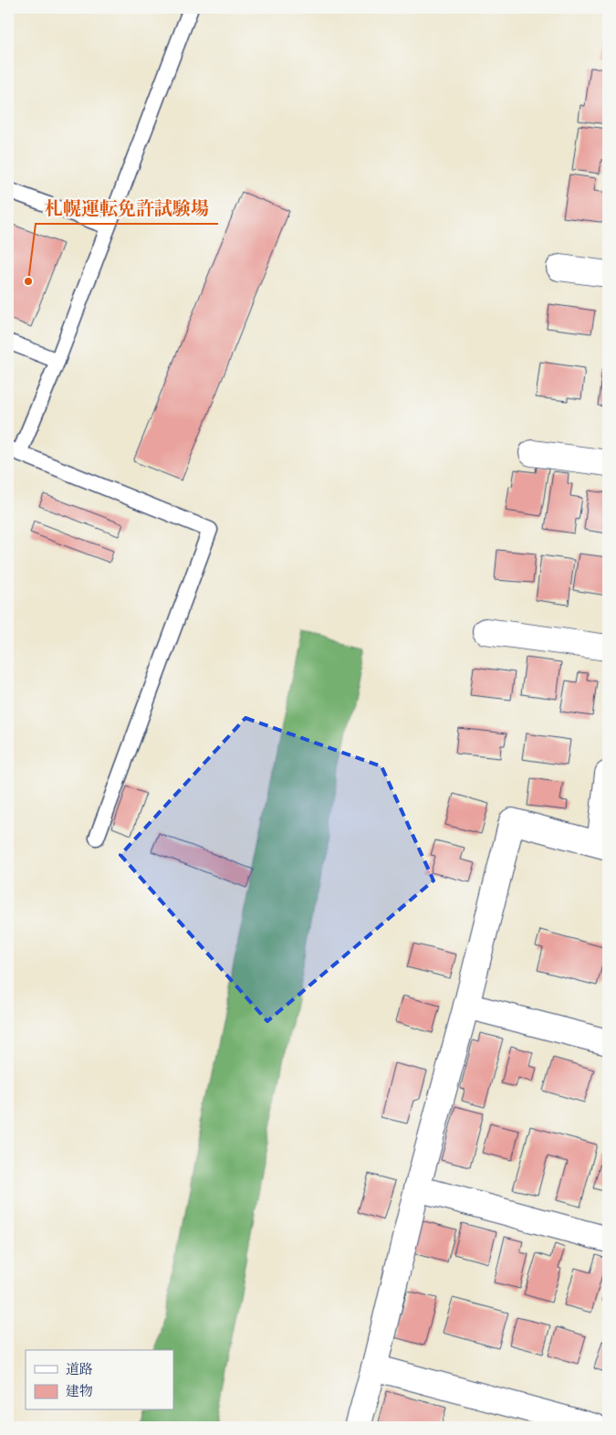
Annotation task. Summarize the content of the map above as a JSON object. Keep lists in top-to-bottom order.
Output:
{
  "places": ["札幌運転免許試験場"],
  "legend": ["道路", "建物"]
}
